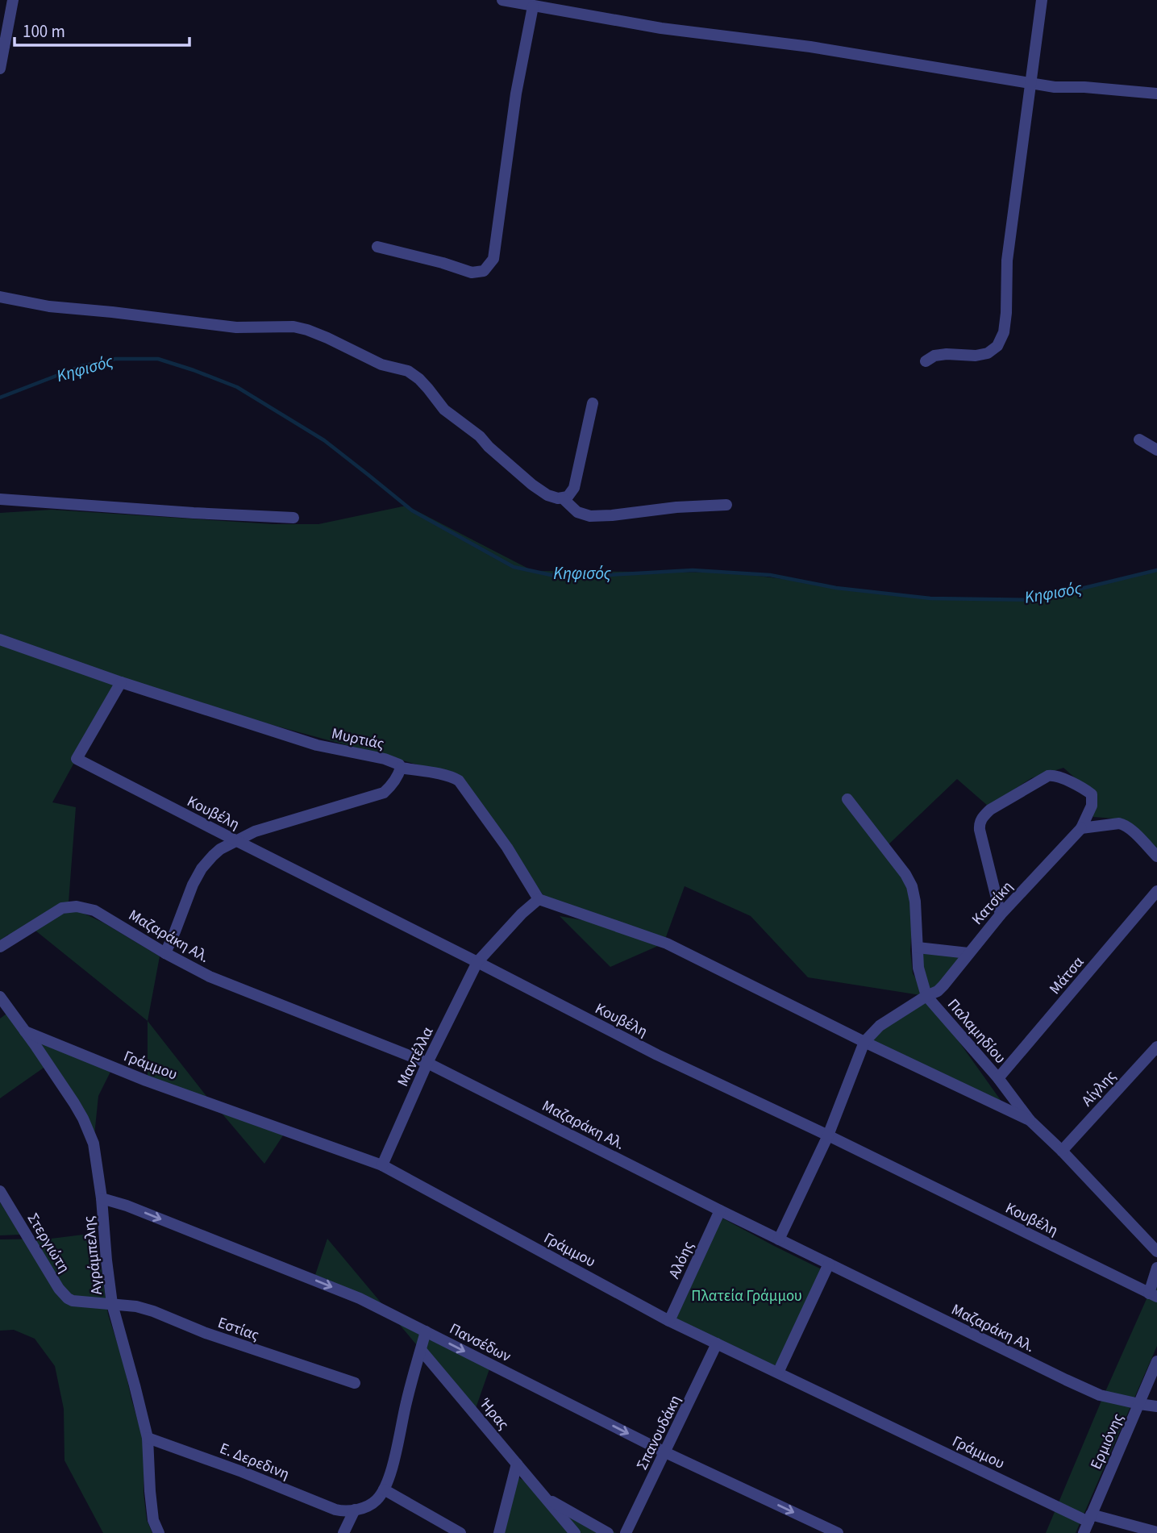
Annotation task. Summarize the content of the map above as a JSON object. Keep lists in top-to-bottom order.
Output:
{
  "streets": {
    "street": [
      "Μυρτιάς",
      "Κουβέλη",
      "Κατσίκη",
      "Μαζαράκη Αλ.",
      "Μάτσα",
      "Παλαμηδίου",
      "Μαντέλλα",
      "Γράμμου",
      "Αίγλης",
      "Στεργιώτη",
      "Αγράμπελης",
      "Αλόης",
      "Εστίας",
      "Πανσέδων",
      "Ήρας",
      "Σπανουδάκη",
      "Ερμιόνης",
      "Ε. Δερεδινη"
    ]
  },
  "crossings": [
    ["Μυρτιάς", "Κουβέλη"],
    ["Μυρτιάς", "Μαντέλλα"],
    ["Κουβέλη", "Παλαμηδίου"],
    ["Κουβέλη", "Μαντέλλα"],
    ["Κατσίκη", "Παλαμηδίου"],
    ["Μαζαράκη Αλ.", "Παλαμηδίου"],
    ["Μαζαράκη Αλ.", "Μαντέλλα"],
    ["Μαζαράκη Αλ.", "Αλόης"],
    ["Μαζαράκη Αλ.", "Ερμιόνης"],
    ["Μάτσα", "Παλαμηδίου"],
    ["Παλαμηδίου", "Αίγλης"],
    ["Μαντέλλα", "Γράμμου"],
    ["Γράμμου", "Αγράμπελης"],
    ["Γράμμου", "Αλόης"],
    ["Γράμμου", "Σπανουδάκη"],
    ["Γράμμου", "Ερμιόνης"],
    ["Στεργιώτη", "Αγράμπελης"],
    ["Στεργιώτη", "Εστίας"],
    ["Αγράμπελης", "Εστίας"],
    ["Αγράμπελης", "Πανσέδων"],
    ["Αγράμπελης", "Ε. Δερεδινη"],
    ["Πανσέδων", "Σπανουδάκη"]
  ],
  "one_way": ["Πανσέδων"],
  "water": ["Κηφισός"],
  "parks": ["Πλατεία Γράμμου"],
  "scale_bar": "100 m"
}
